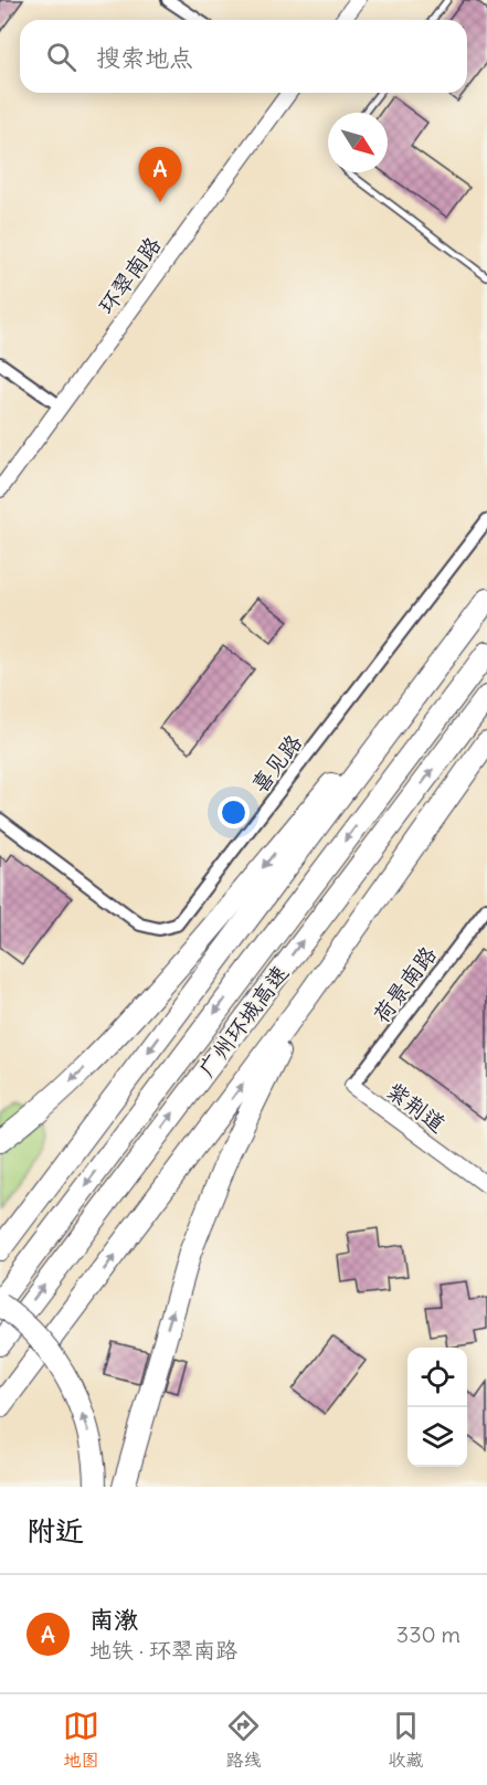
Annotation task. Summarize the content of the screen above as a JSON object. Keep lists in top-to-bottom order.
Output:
{
  "streets": {
    "highway": ["广州环城高速"],
    "street": [
      "环翠南路",
      "喜见路",
      "荷景南路",
      "紫荆道"
    ]
  },
  "crossings": [
    ["荷景南路", "紫荆道"]
  ],
  "north": "bottom right",
  "page": {
    "search": "搜索地点",
    "pins": "A",
    "heading": "附近",
    "list": [
      {
        "mark": "A",
        "name": "南漖",
        "note": "地铁 · 环翠南路",
        "value": "330 m"
      }
    ],
    "nav": ["地图", "路线", "收藏"]
  }
}
